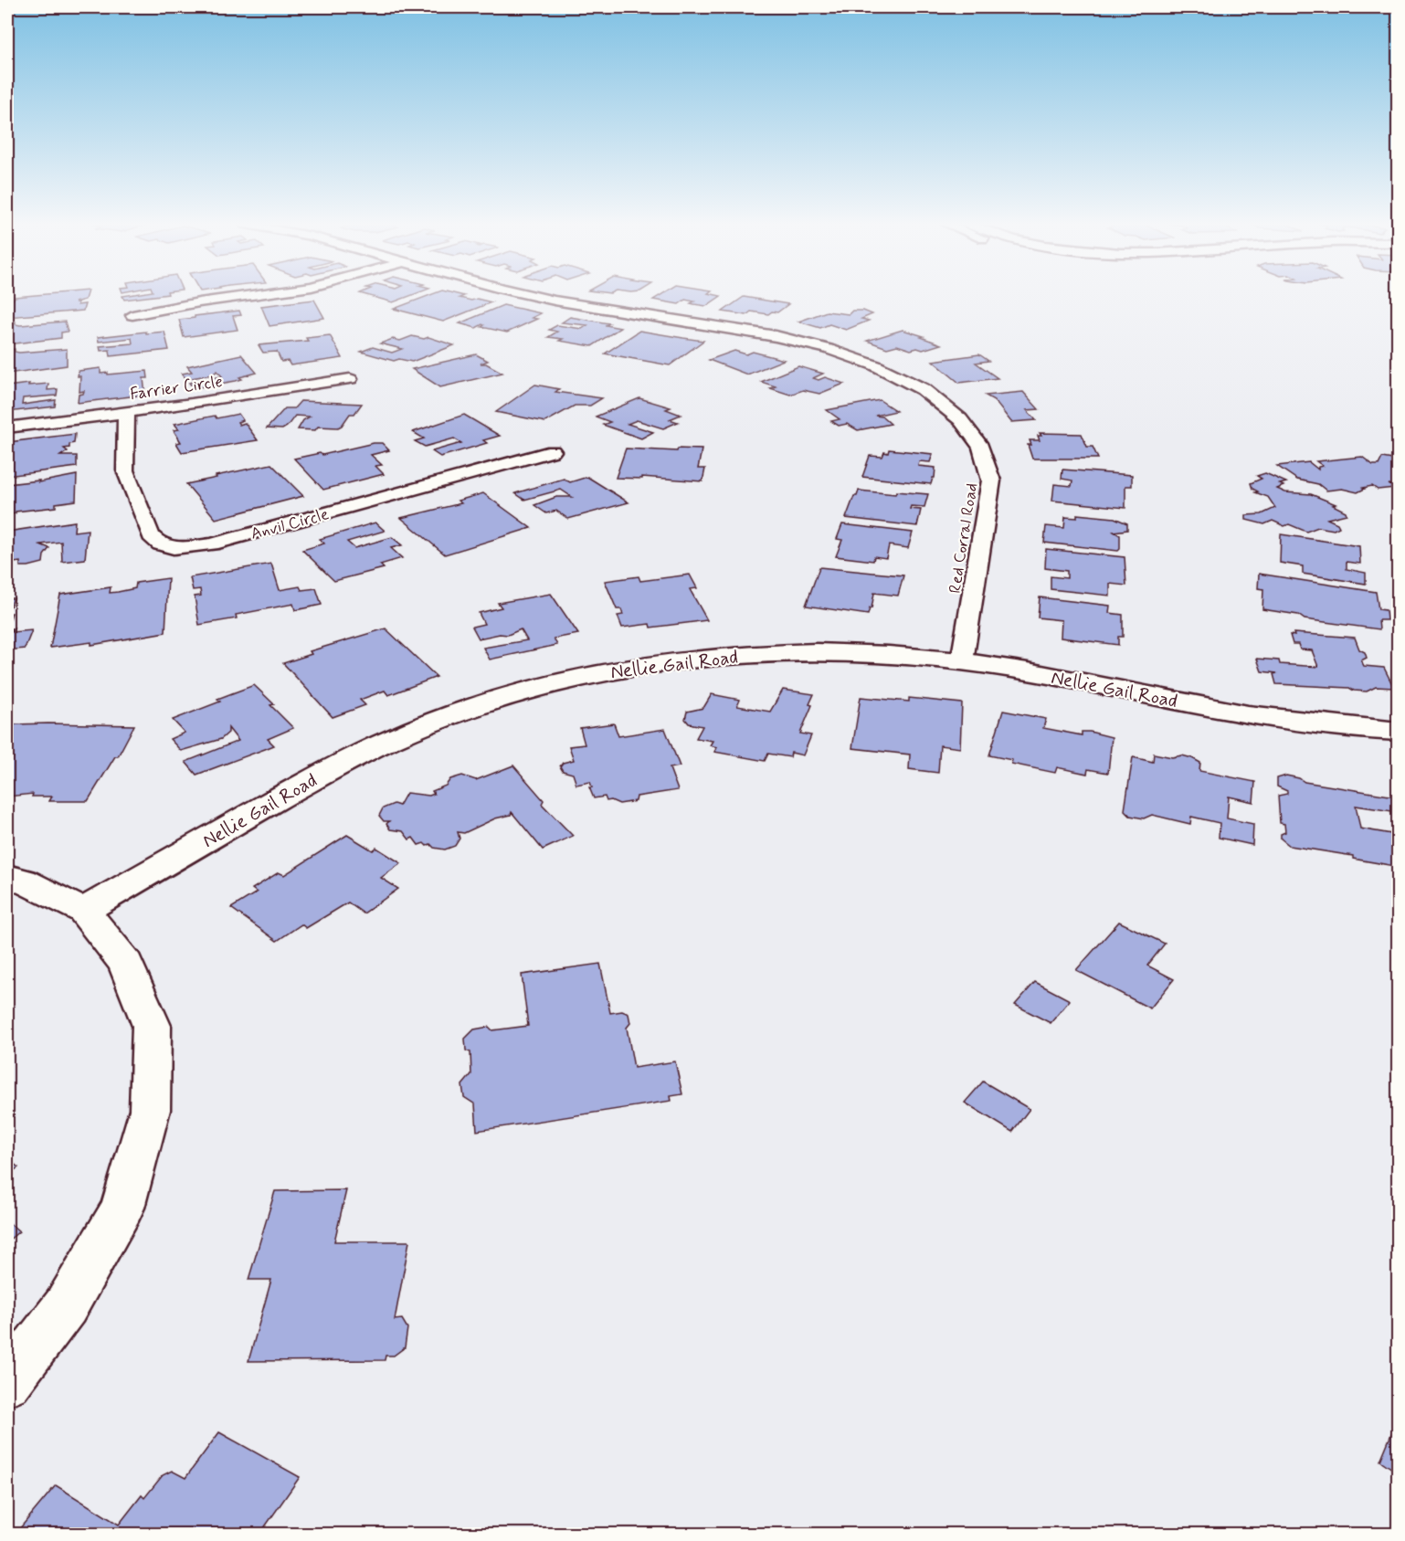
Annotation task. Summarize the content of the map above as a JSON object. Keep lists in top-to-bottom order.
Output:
{
  "streets": {
    "street": [
      "Farrier Circle",
      "Anvil Circle",
      "Red Corral Road",
      "Nellie Gail Road"
    ]
  },
  "crossings": [
    ["Farrier Circle", "Anvil Circle"],
    ["Red Corral Road", "Nellie Gail Road"]
  ]
}
